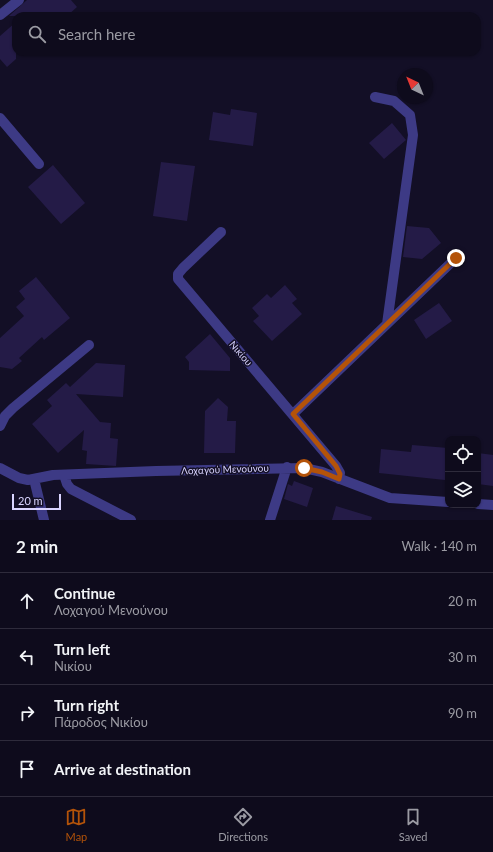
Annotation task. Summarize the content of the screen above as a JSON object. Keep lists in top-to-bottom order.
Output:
{
  "streets": {
    "street": ["Νικίου", "Λοχαγού Μενούνου"]
  },
  "crossings": [
    ["Νικίου", "Λοχαγού Μενούνου"]
  ],
  "scale_bar": "20 m",
  "north": "top left",
  "page": {
    "search": "Search here",
    "scale": "20 m",
    "heading": ["2 min", "Walk · 140 m"],
    "list": [
      ["Continue", "Λοχαγού Μενούνου", "20 m"],
      ["Turn left", "Νικίου", "30 m"],
      ["Turn right", "Πάροδος Νικίου", "90 m"],
      "Arrive at destination"
    ],
    "nav": ["Map", "Directions", "Saved"]
  }
}
